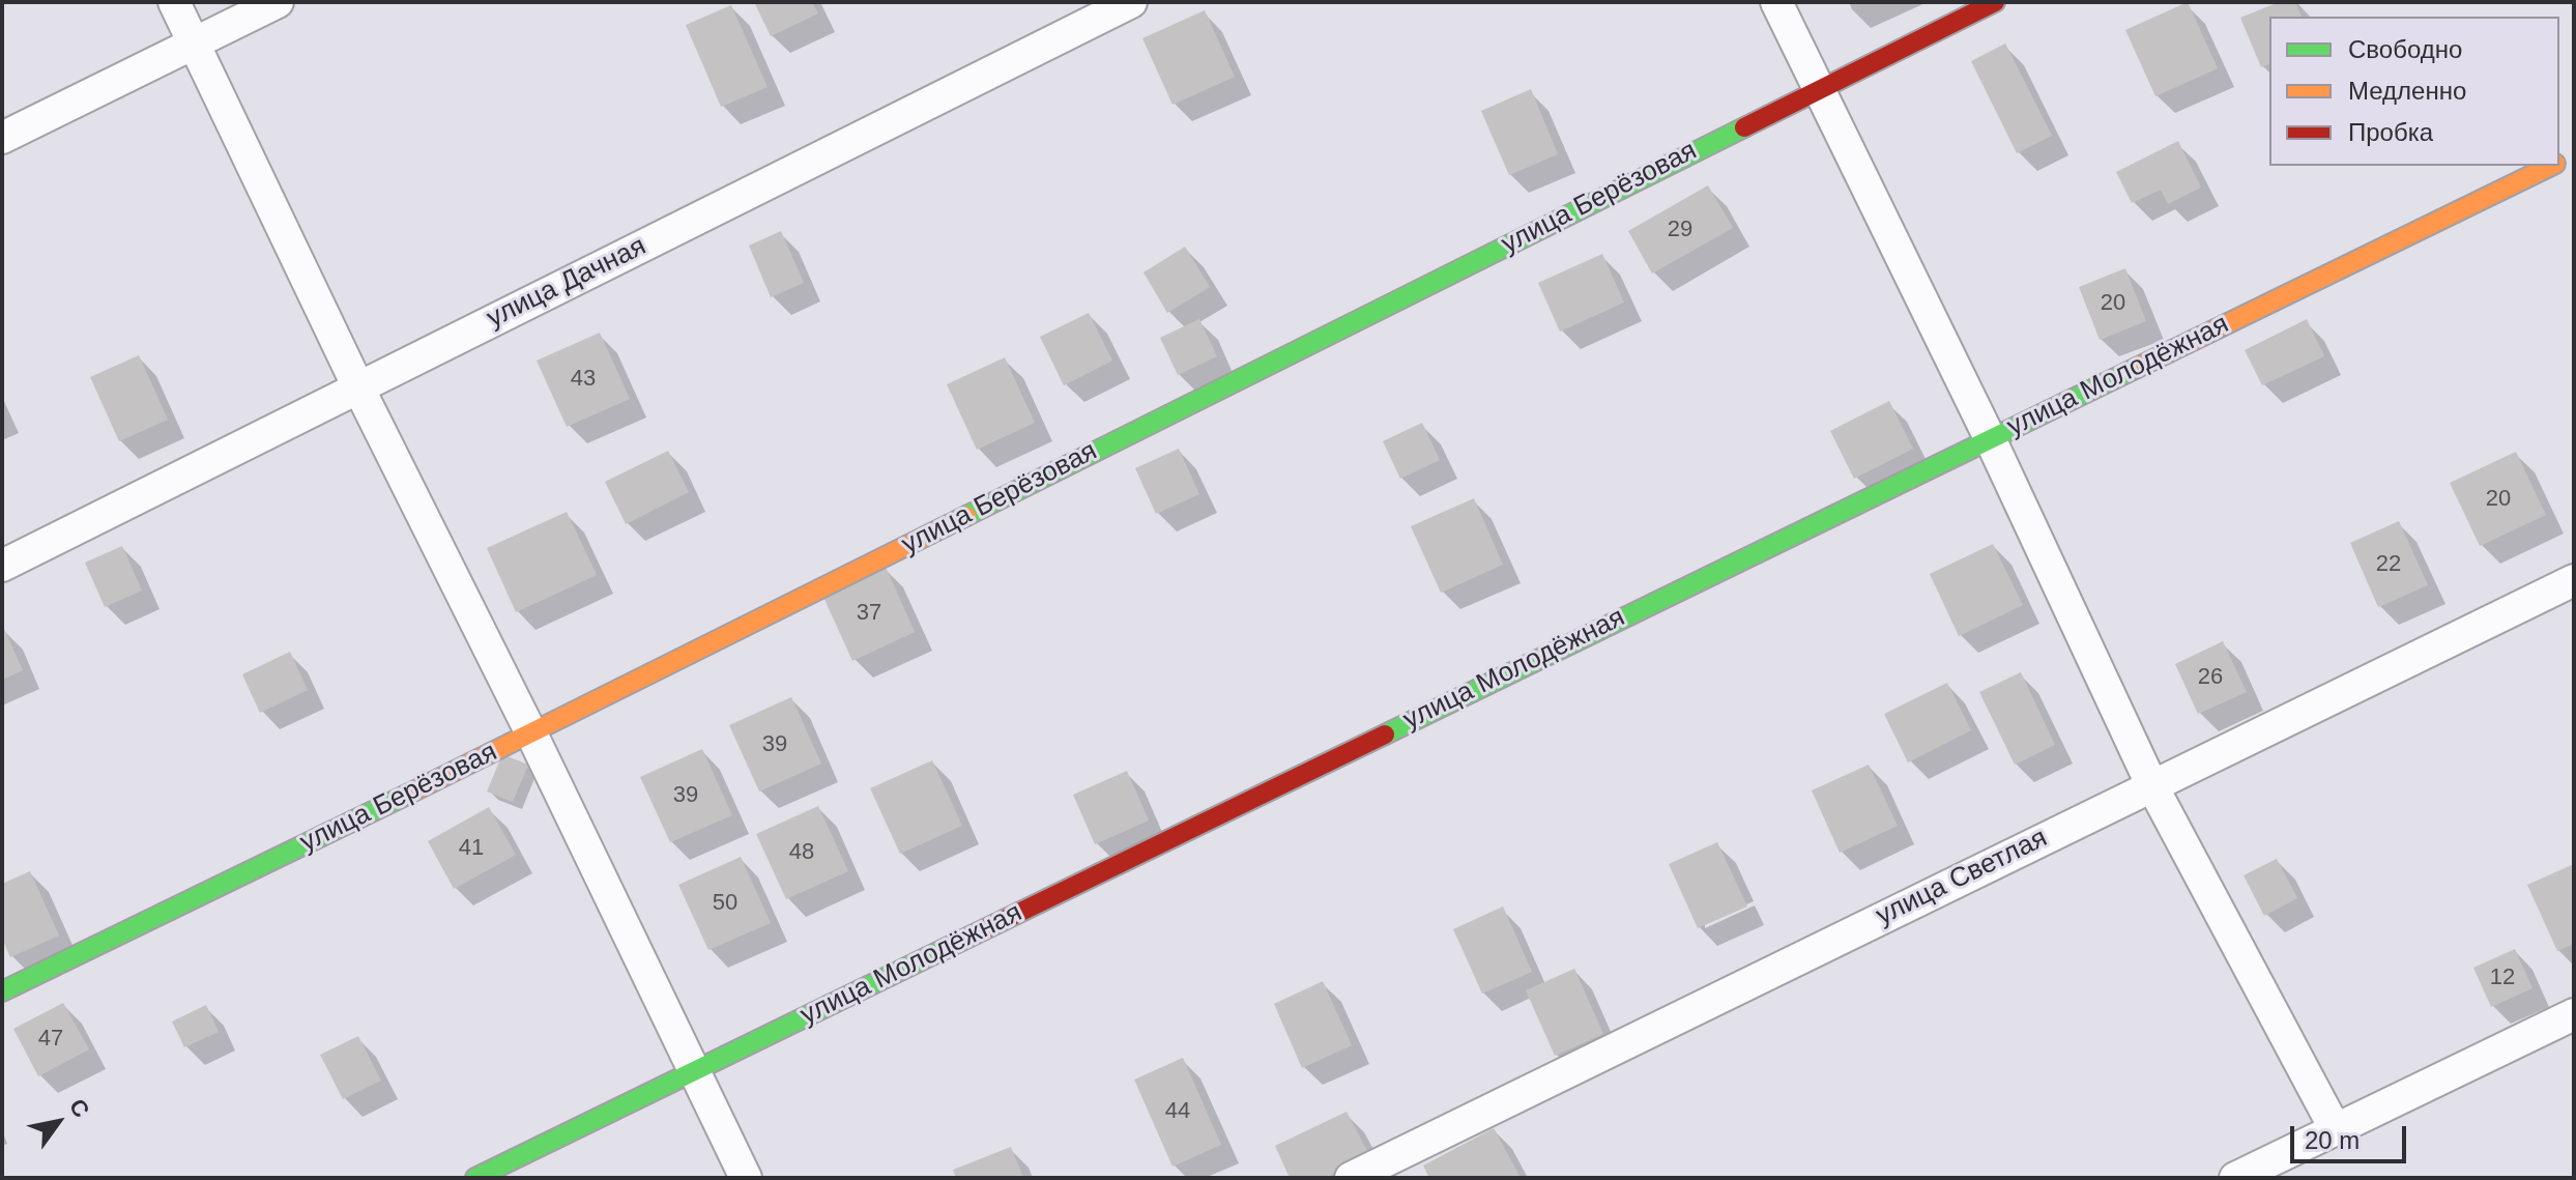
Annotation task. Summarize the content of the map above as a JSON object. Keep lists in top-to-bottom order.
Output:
{
  "streets": {
    "street": [
      "улица Берёзовая",
      "улица Дачная",
      "улица Молодёжная",
      "улица Светлая"
    ]
  },
  "house_numbers": [
    "29",
    "20",
    "43",
    "20",
    "22",
    "37",
    "26",
    "39",
    "39",
    "41",
    "48",
    "50",
    "12",
    "47",
    "44"
  ],
  "legend": ["Свободно", "Медленно", "Пробка"],
  "scale_bar": "20 m",
  "north": "top right"
}
